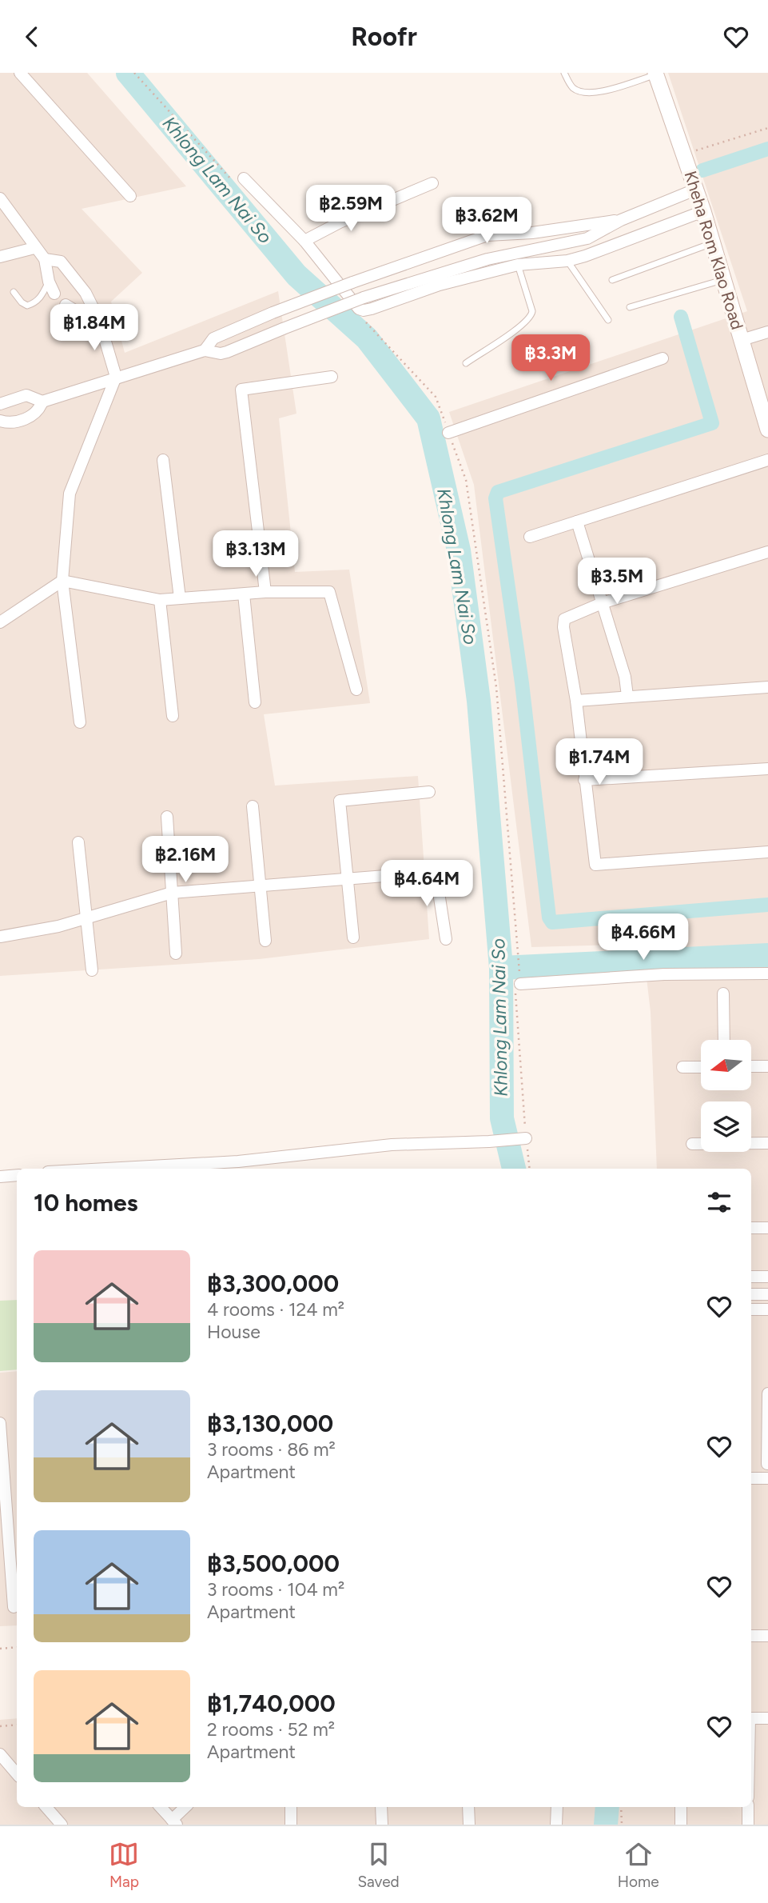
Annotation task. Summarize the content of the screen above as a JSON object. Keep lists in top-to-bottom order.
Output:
{
  "streets": {
    "street": ["Kheha Rom Klao Road"]
  },
  "water": ["Khlong Lam Nai So"],
  "north": "left",
  "page": {
    "header": "Roofr",
    "price": [
      "฿2.59M",
      "฿3.62M",
      "฿1.84M",
      "฿3.3M",
      "฿3.13M",
      "฿3.5M",
      "฿1.74M",
      "฿2.16M",
      "฿4.64M",
      "฿4.66M"
    ],
    "heading": "10 homes",
    "list": [
      {
        "name": "฿3,300,000",
        "note": "4 rooms · 124 m² · House"
      },
      {
        "name": "฿3,130,000",
        "note": "3 rooms · 86 m² · Apartment"
      },
      {
        "name": "฿3,500,000",
        "note": "3 rooms · 104 m² · Apartment"
      },
      {
        "name": "฿1,740,000",
        "note": "2 rooms · 52 m² · Apartment"
      }
    ],
    "tabs": ["Map", "Saved", "Home"]
  }
}
